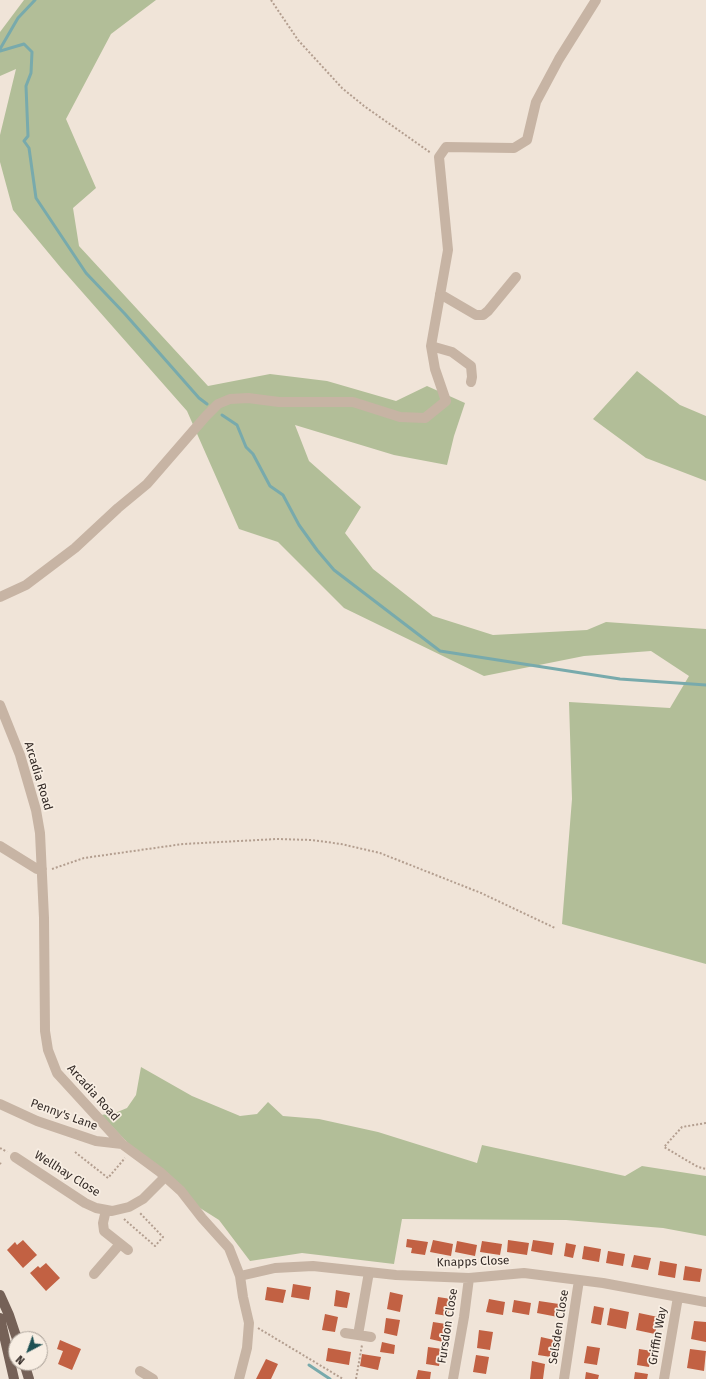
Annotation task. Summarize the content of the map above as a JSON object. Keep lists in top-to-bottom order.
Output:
{
  "streets": {
    "street": [
      "Arcadia Road",
      "Penny's Lane",
      "Wellhay Close",
      "Knapps Close",
      "Fursdon Close",
      "Selsden Close",
      "Griffin Way"
    ]
  },
  "crossings": [
    ["Arcadia Road", "Penny's Lane"],
    ["Arcadia Road", "Wellhay Close"],
    ["Arcadia Road", "Knapps Close"],
    ["Knapps Close", "Fursdon Close"],
    ["Knapps Close", "Selsden Close"],
    ["Knapps Close", "Griffin Way"]
  ],
  "north": "bottom left"
}
